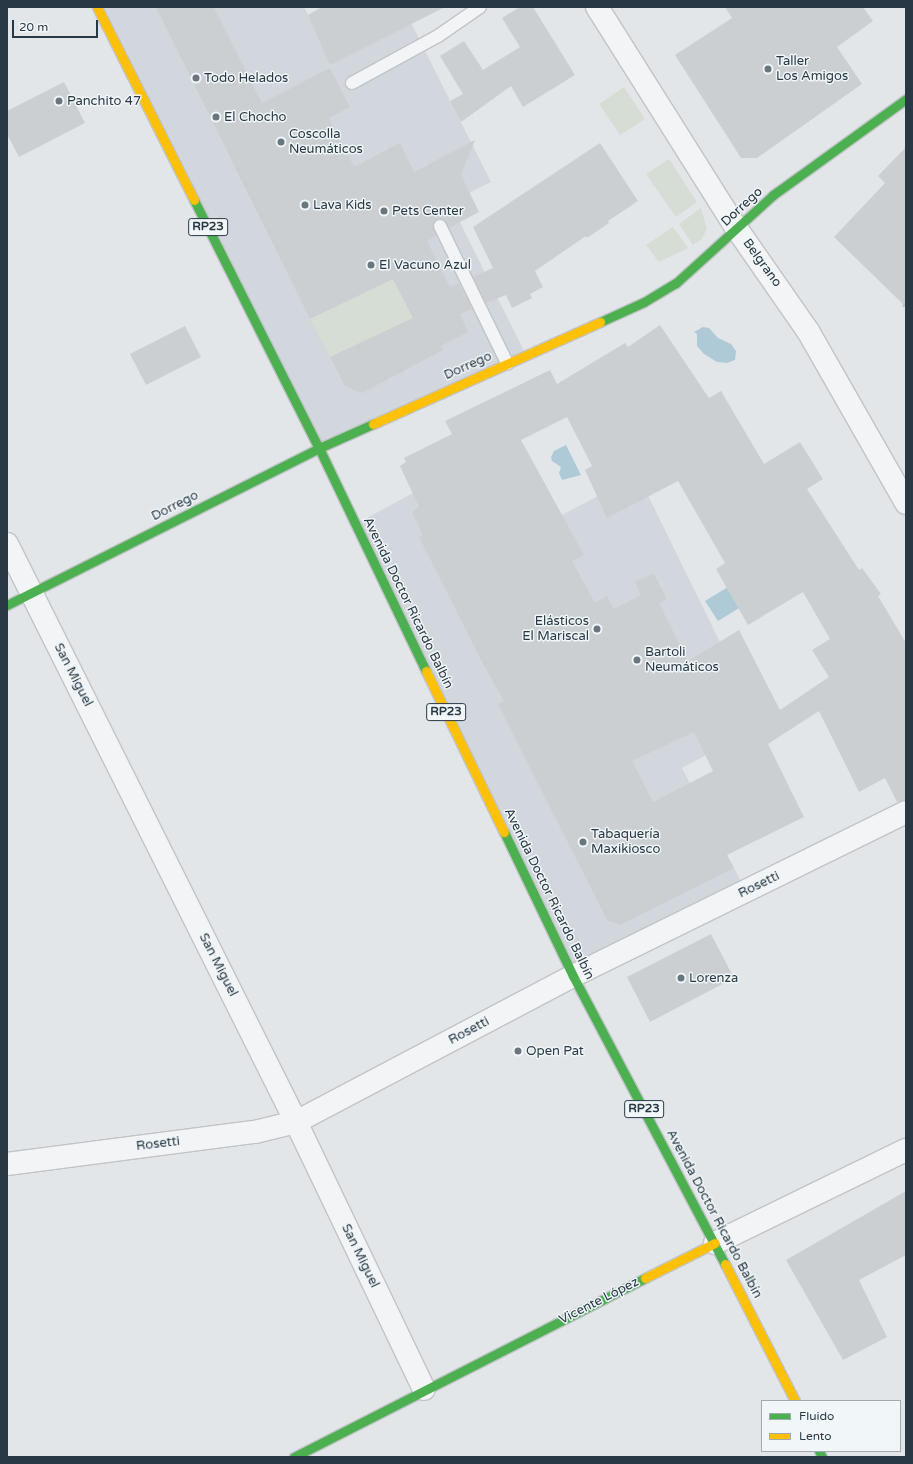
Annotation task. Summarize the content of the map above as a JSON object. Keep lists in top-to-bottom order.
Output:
{
  "streets": {
    "main road": [
      "Dorrego",
      "RP23",
      "Avenida Doctor Ricardo Balbín",
      "Vicente López"
    ],
    "street": ["Belgrano", "San Miguel", "Rosetti"]
  },
  "crossings": [
    ["Dorrego", "Belgrano"],
    ["Dorrego", "Avenida Doctor Ricardo Balbín"],
    ["Dorrego", "San Miguel"],
    ["Avenida Doctor Ricardo Balbín", "Rosetti"],
    ["Avenida Doctor Ricardo Balbín", "Vicente López"],
    ["San Miguel", "Rosetti"],
    ["San Miguel", "Vicente López"]
  ],
  "places": [
    "Taller Los Amigos",
    "Todo Helados",
    "Panchito 47",
    "El Chocho",
    "Coscolla Neumáticos",
    "Lava Kids",
    "Pets Center",
    "El Vacuno Azul",
    "Elásticos El Mariscal",
    "Bartoli Neumáticos",
    "Tabaquería Maxikiosco",
    "Lorenza",
    "Open Pat"
  ],
  "legend": ["Fluido", "Lento"],
  "scale_bar": "20 m"
}
